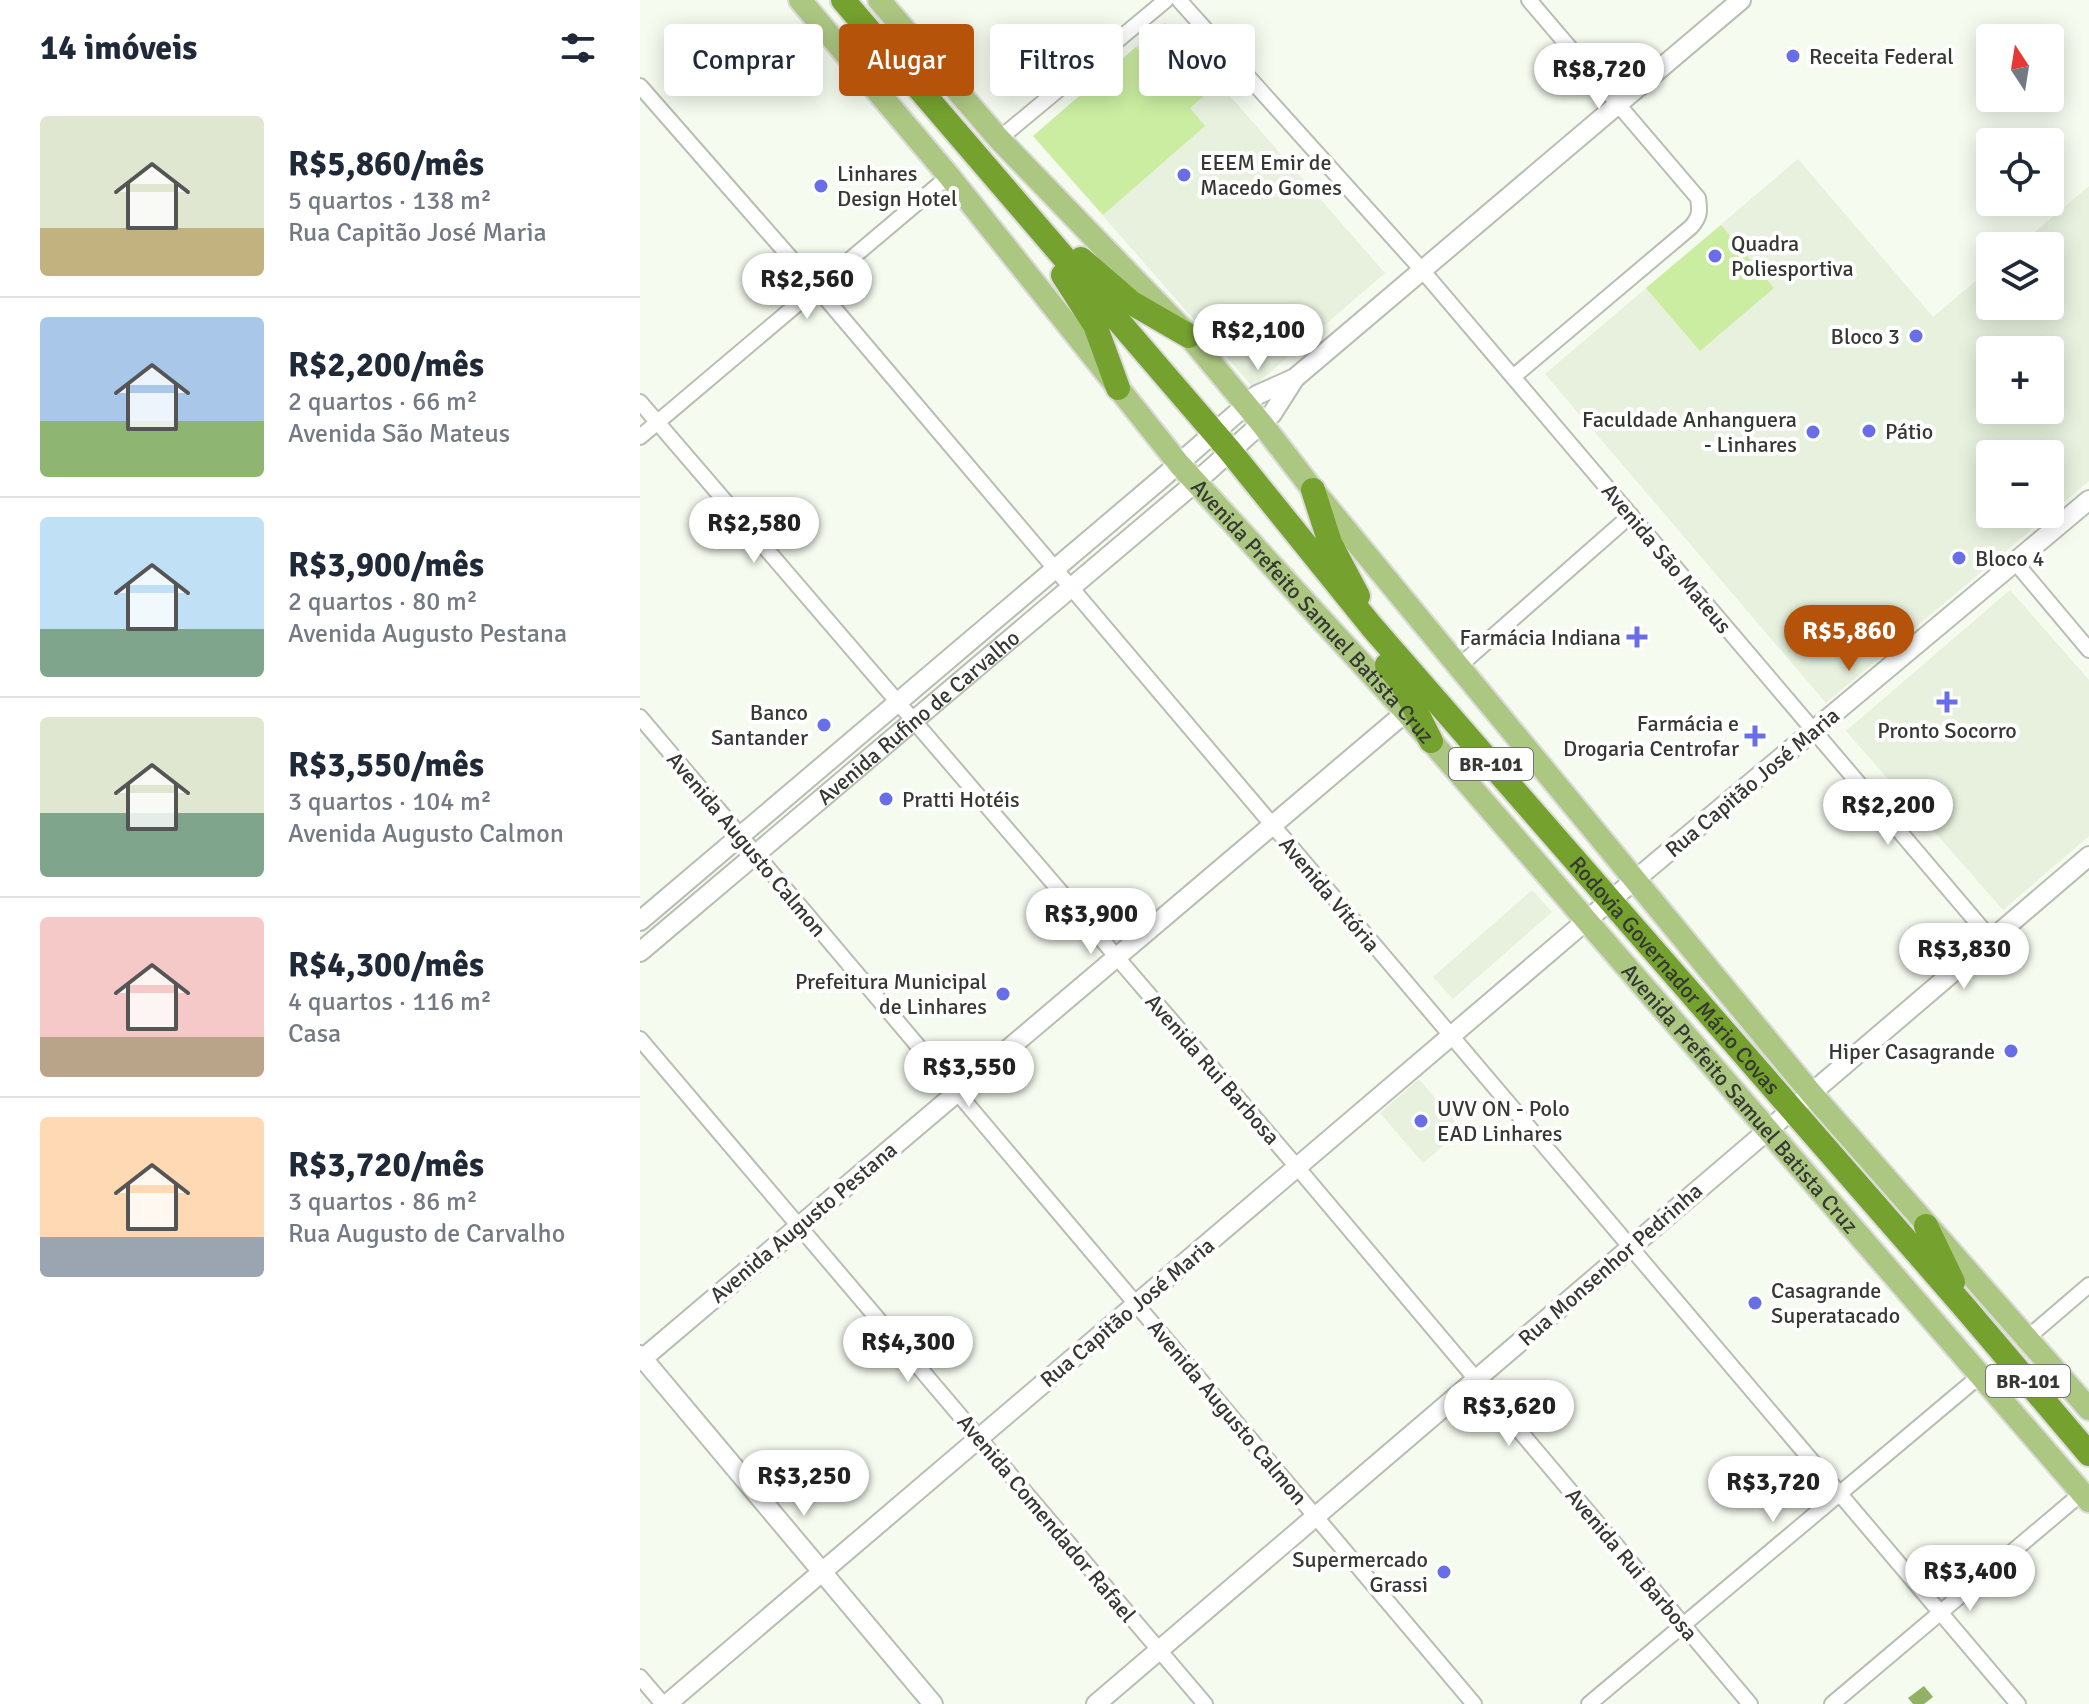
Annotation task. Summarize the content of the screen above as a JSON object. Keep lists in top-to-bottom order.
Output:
{
  "streets": {
    "highway": ["BR-101", "Rodovia Governador Mário Covas"],
    "main road": ["Avenida Prefeito Samuel Batista Cruz"],
    "street": [
      "Avenida São Mateus",
      "Avenida Rufino de Carvalho",
      "Rua Capitão José Maria",
      "Avenida Augusto Calmon",
      "Avenida Vitória",
      "Avenida Rui Barbosa",
      "Avenida Augusto Pestana",
      "Rua Monsenhor Pedrinha",
      "Avenida Comendador Rafael"
    ]
  },
  "crossings": [
    ["Avenida São Mateus", "Rua Capitão José Maria"],
    ["Avenida São Mateus", "Rua Monsenhor Pedrinha"],
    ["Avenida Prefeito Samuel Batista Cruz", "Avenida Rufino de Carvalho"],
    ["Avenida Prefeito Samuel Batista Cruz", "Rua Capitão José Maria"],
    ["Avenida Prefeito Samuel Batista Cruz", "Avenida Augusto Pestana"],
    ["Avenida Prefeito Samuel Batista Cruz", "Rua Monsenhor Pedrinha"],
    ["Avenida Rufino de Carvalho", "BR-101"],
    ["Avenida Rufino de Carvalho", "Avenida Augusto Calmon"],
    ["Avenida Rufino de Carvalho", "Avenida Vitória"],
    ["Avenida Rufino de Carvalho", "Rodovia Governador Mário Covas"],
    ["Avenida Rufino de Carvalho", "Avenida Rui Barbosa"],
    ["BR-101", "Rodovia Governador Mário Covas"],
    ["Rua Capitão José Maria", "Avenida Augusto Calmon"],
    ["Rua Capitão José Maria", "Avenida Vitória"],
    ["Rua Capitão José Maria", "Rodovia Governador Mário Covas"],
    ["Rua Capitão José Maria", "Avenida Rui Barbosa"],
    ["Rua Capitão José Maria", "Avenida Comendador Rafael"],
    ["Avenida Augusto Calmon", "Avenida Augusto Pestana"],
    ["Avenida Augusto Calmon", "Rua Monsenhor Pedrinha"],
    ["Avenida Vitória", "Avenida Augusto Pestana"],
    ["Avenida Vitória", "Rua Monsenhor Pedrinha"],
    ["Rodovia Governador Mário Covas", "Rua Monsenhor Pedrinha"],
    ["Avenida Rui Barbosa", "Avenida Augusto Pestana"],
    ["Avenida Rui Barbosa", "Rua Monsenhor Pedrinha"],
    ["Avenida Augusto Pestana", "Avenida Comendador Rafael"],
    ["Rua Monsenhor Pedrinha", "Avenida Comendador Rafael"]
  ],
  "places": {
    "other": [
      "Receita Federal",
      "EEEM Emir de Macedo Gomes",
      "Linhares Design Hotel",
      "Quadra Poliesportiva",
      "Bloco 3",
      "Pátio",
      "Faculdade Anhanguera - Linhares",
      "Bloco 4",
      "Banco Santander",
      "Pratti Hotéis",
      "Prefeitura Municipal de Linhares",
      "Hiper Casagrande",
      "UVV ON - Polo EAD Linhares",
      "Casagrande Superatacado",
      "Supermercado Grassi"
    ],
    "health": ["Farmácia Indiana", "Pronto Socorro", "Farmácia e Drogaria Centrofar"]
  },
  "north": "top",
  "page": {
    "heading": "14 imóveis",
    "map_buttons": ["+", "−"],
    "chip": [
      "Comprar",
      "Alugar",
      "Filtros",
      "Novo"
    ],
    "price": [
      "R$8,720",
      "R$2,560",
      "R$2,100",
      "R$2,580",
      "R$5,860",
      "R$2,200",
      "R$3,900",
      "R$3,830",
      "R$3,550",
      "R$4,300",
      "R$3,620",
      "R$3,250",
      "R$3,720",
      "R$3,400"
    ],
    "list": [
      {
        "name": "R$5,860/mês",
        "note": "5 quartos · 138 m² · Rua Capitão José Maria"
      },
      {
        "name": "R$2,200/mês",
        "note": "2 quartos · 66 m² · Avenida São Mateus"
      },
      {
        "name": "R$3,900/mês",
        "note": "2 quartos · 80 m² · Avenida Augusto Pestana"
      },
      {
        "name": "R$3,550/mês",
        "note": "3 quartos · 104 m² · Avenida Augusto Calmon"
      },
      {
        "name": "R$4,300/mês",
        "note": "4 quartos · 116 m² · Casa"
      },
      {
        "name": "R$3,720/mês",
        "note": "3 quartos · 86 m² · Rua Augusto de Carvalho"
      }
    ]
  }
}
